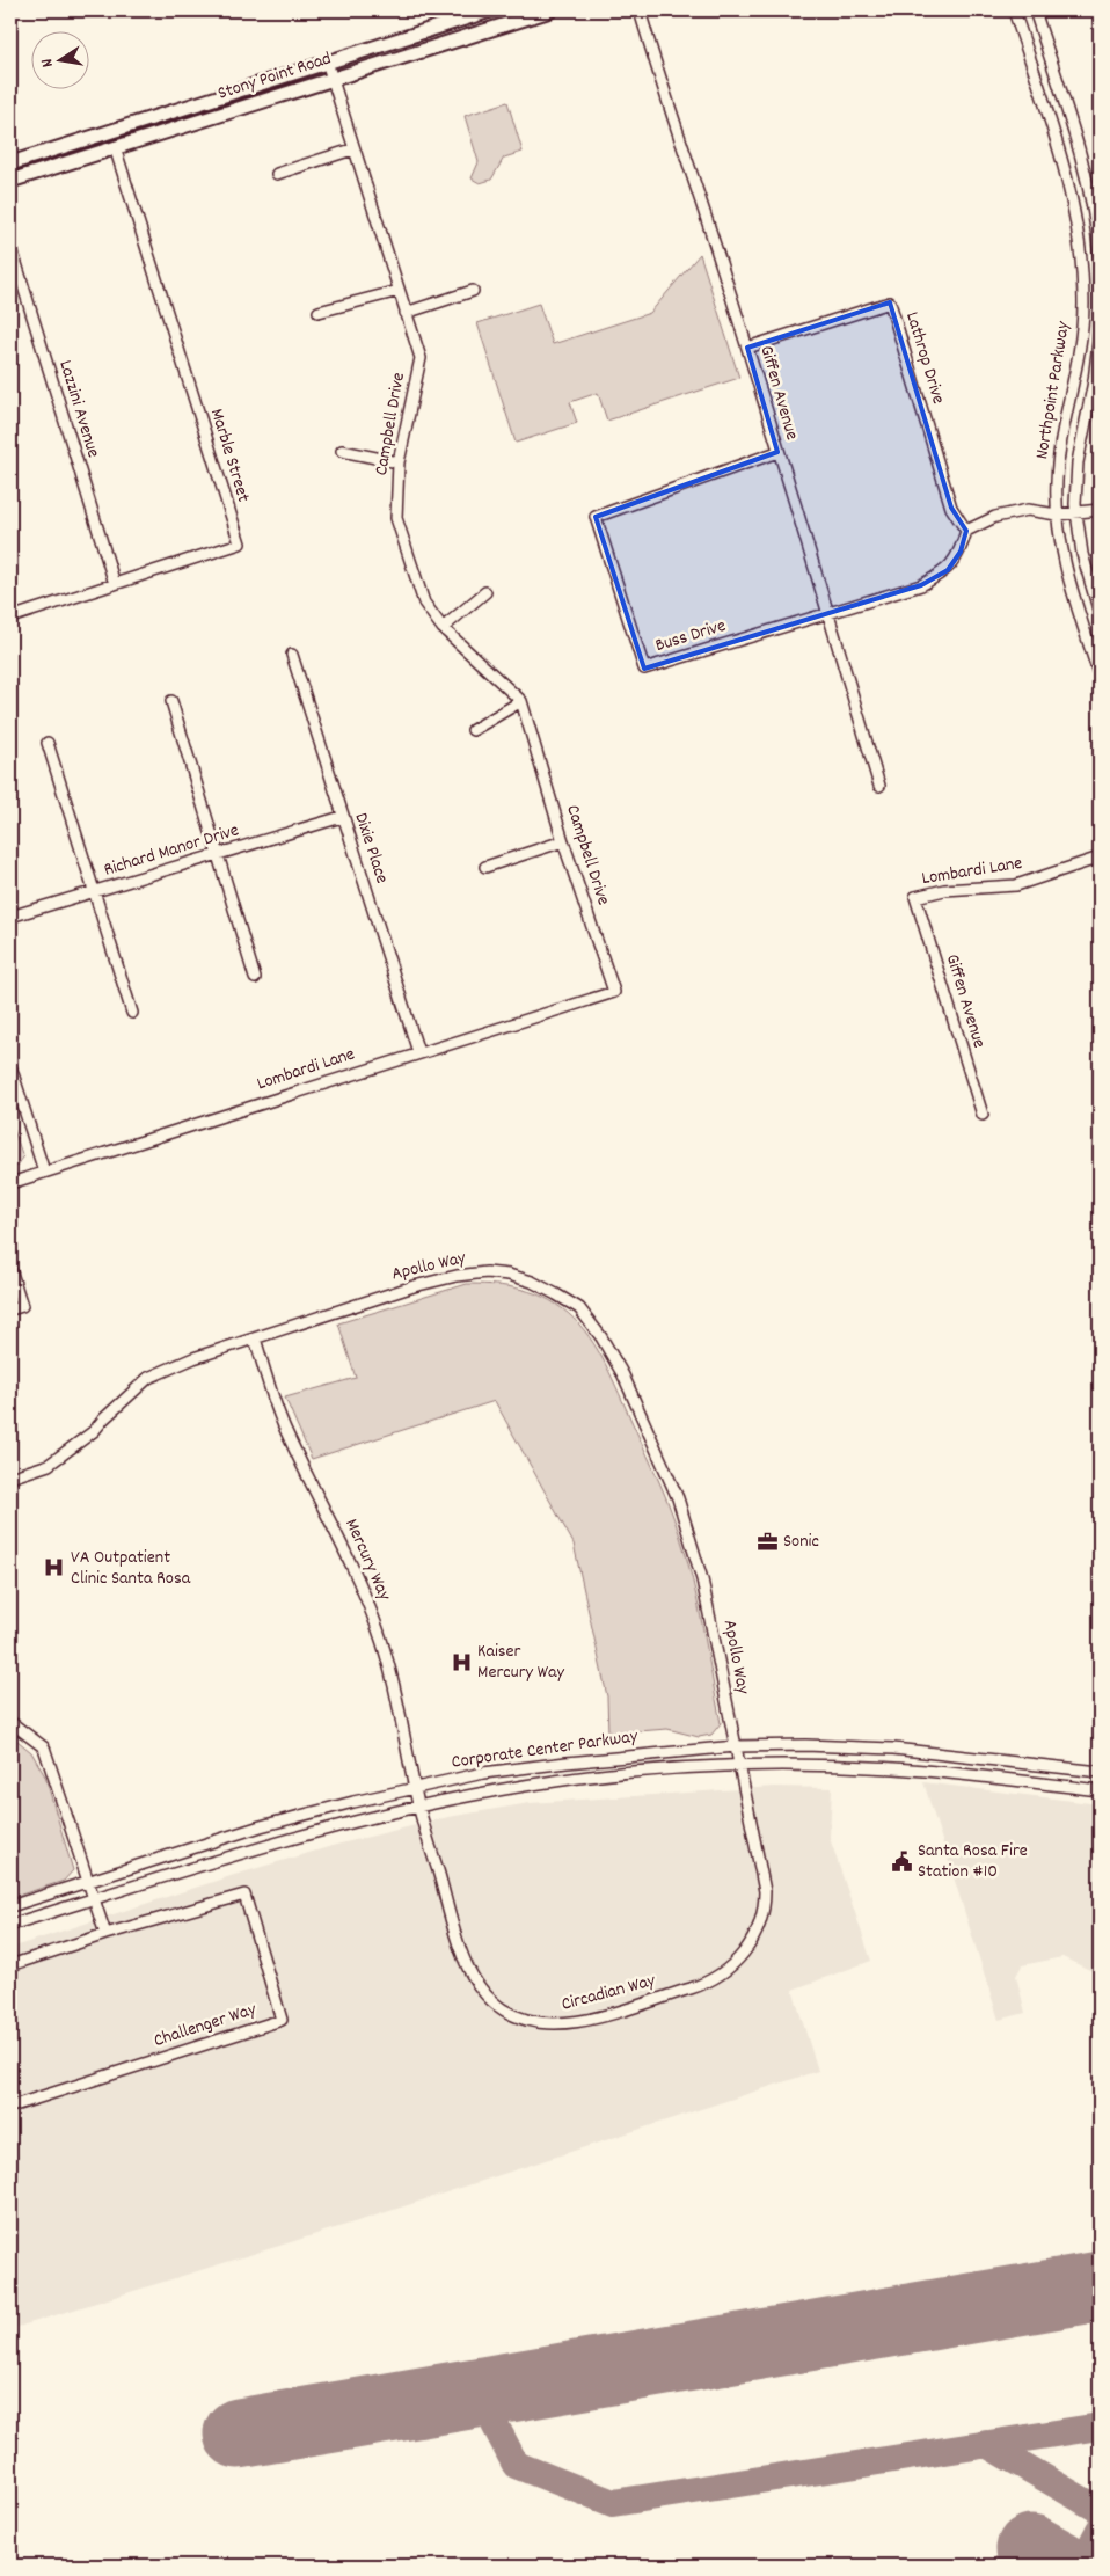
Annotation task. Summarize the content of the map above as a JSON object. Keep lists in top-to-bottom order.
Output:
{
  "streets": {
    "main road": ["Stony Point Road"],
    "street": [
      "Lathrop Drive",
      "Northpoint Parkway",
      "Giffen Avenue",
      "Lazzini Avenue",
      "Campbell Drive",
      "Marble Street",
      "Buss Drive",
      "Dixie Place",
      "Richard Manor Drive",
      "Lombardi Lane",
      "Apollo Way",
      "Mercury Way",
      "Corporate Center Parkway",
      "Circadian Way",
      "Challenger Way"
    ]
  },
  "crossings": [
    ["Stony Point Road", "Campbell Drive"],
    ["Stony Point Road", "Marble Street"],
    ["Lathrop Drive", "Giffen Avenue"],
    ["Lathrop Drive", "Buss Drive"],
    ["Giffen Avenue", "Buss Drive"],
    ["Giffen Avenue", "Lombardi Lane"],
    ["Lazzini Avenue", "Marble Street"],
    ["Campbell Drive", "Lombardi Lane"],
    ["Dixie Place", "Richard Manor Drive"],
    ["Dixie Place", "Lombardi Lane"],
    ["Apollo Way", "Mercury Way"],
    ["Apollo Way", "Corporate Center Parkway"],
    ["Apollo Way", "Circadian Way"],
    ["Mercury Way", "Corporate Center Parkway"],
    ["Mercury Way", "Circadian Way"],
    ["Corporate Center Parkway", "Circadian Way"]
  ],
  "places": {
    "office": ["Sonic"],
    "hospital": ["VA Outpatient Clinic Santa Rosa", "Kaiser Mercury Way"],
    "public building": ["Santa Rosa Fire Station #10"]
  },
  "north": "left"
}
